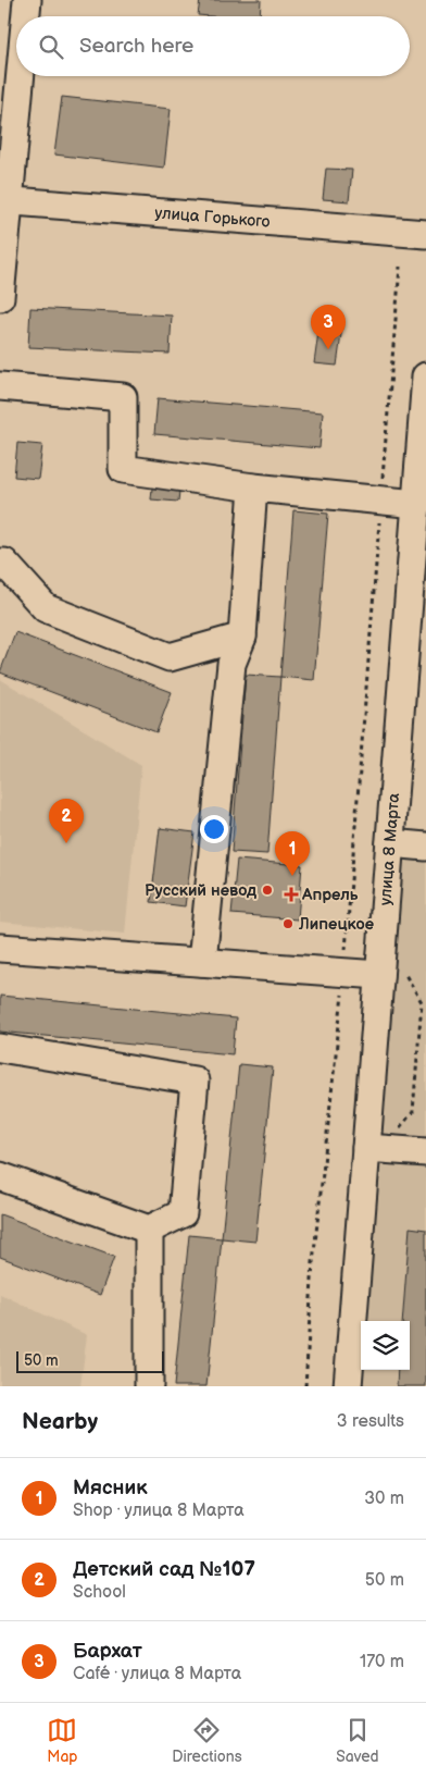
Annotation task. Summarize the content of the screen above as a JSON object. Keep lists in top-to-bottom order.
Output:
{
  "streets": {
    "street": ["улица Горького", "улица 8 Марта"]
  },
  "places": {
    "other": ["Русский невод", "Липецкое"],
    "health": ["Апрель"]
  },
  "scale_bar": "50 m",
  "page": {
    "search": "Search here",
    "pins": ["3", "2", "1"],
    "scale": "50 m",
    "heading": ["Nearby", "3 results"],
    "list": [
      {
        "mark": "1",
        "name": "Мясник",
        "note": "Shop · улица 8 Марта",
        "value": "30 m"
      },
      {
        "mark": "2",
        "name": "Детский сад №107",
        "note": "School",
        "value": "50 m"
      },
      {
        "mark": "3",
        "name": "Бархат",
        "note": "Café · улица 8 Марта",
        "value": "170 m"
      }
    ],
    "nav": ["Map", "Directions", "Saved"]
  }
}
